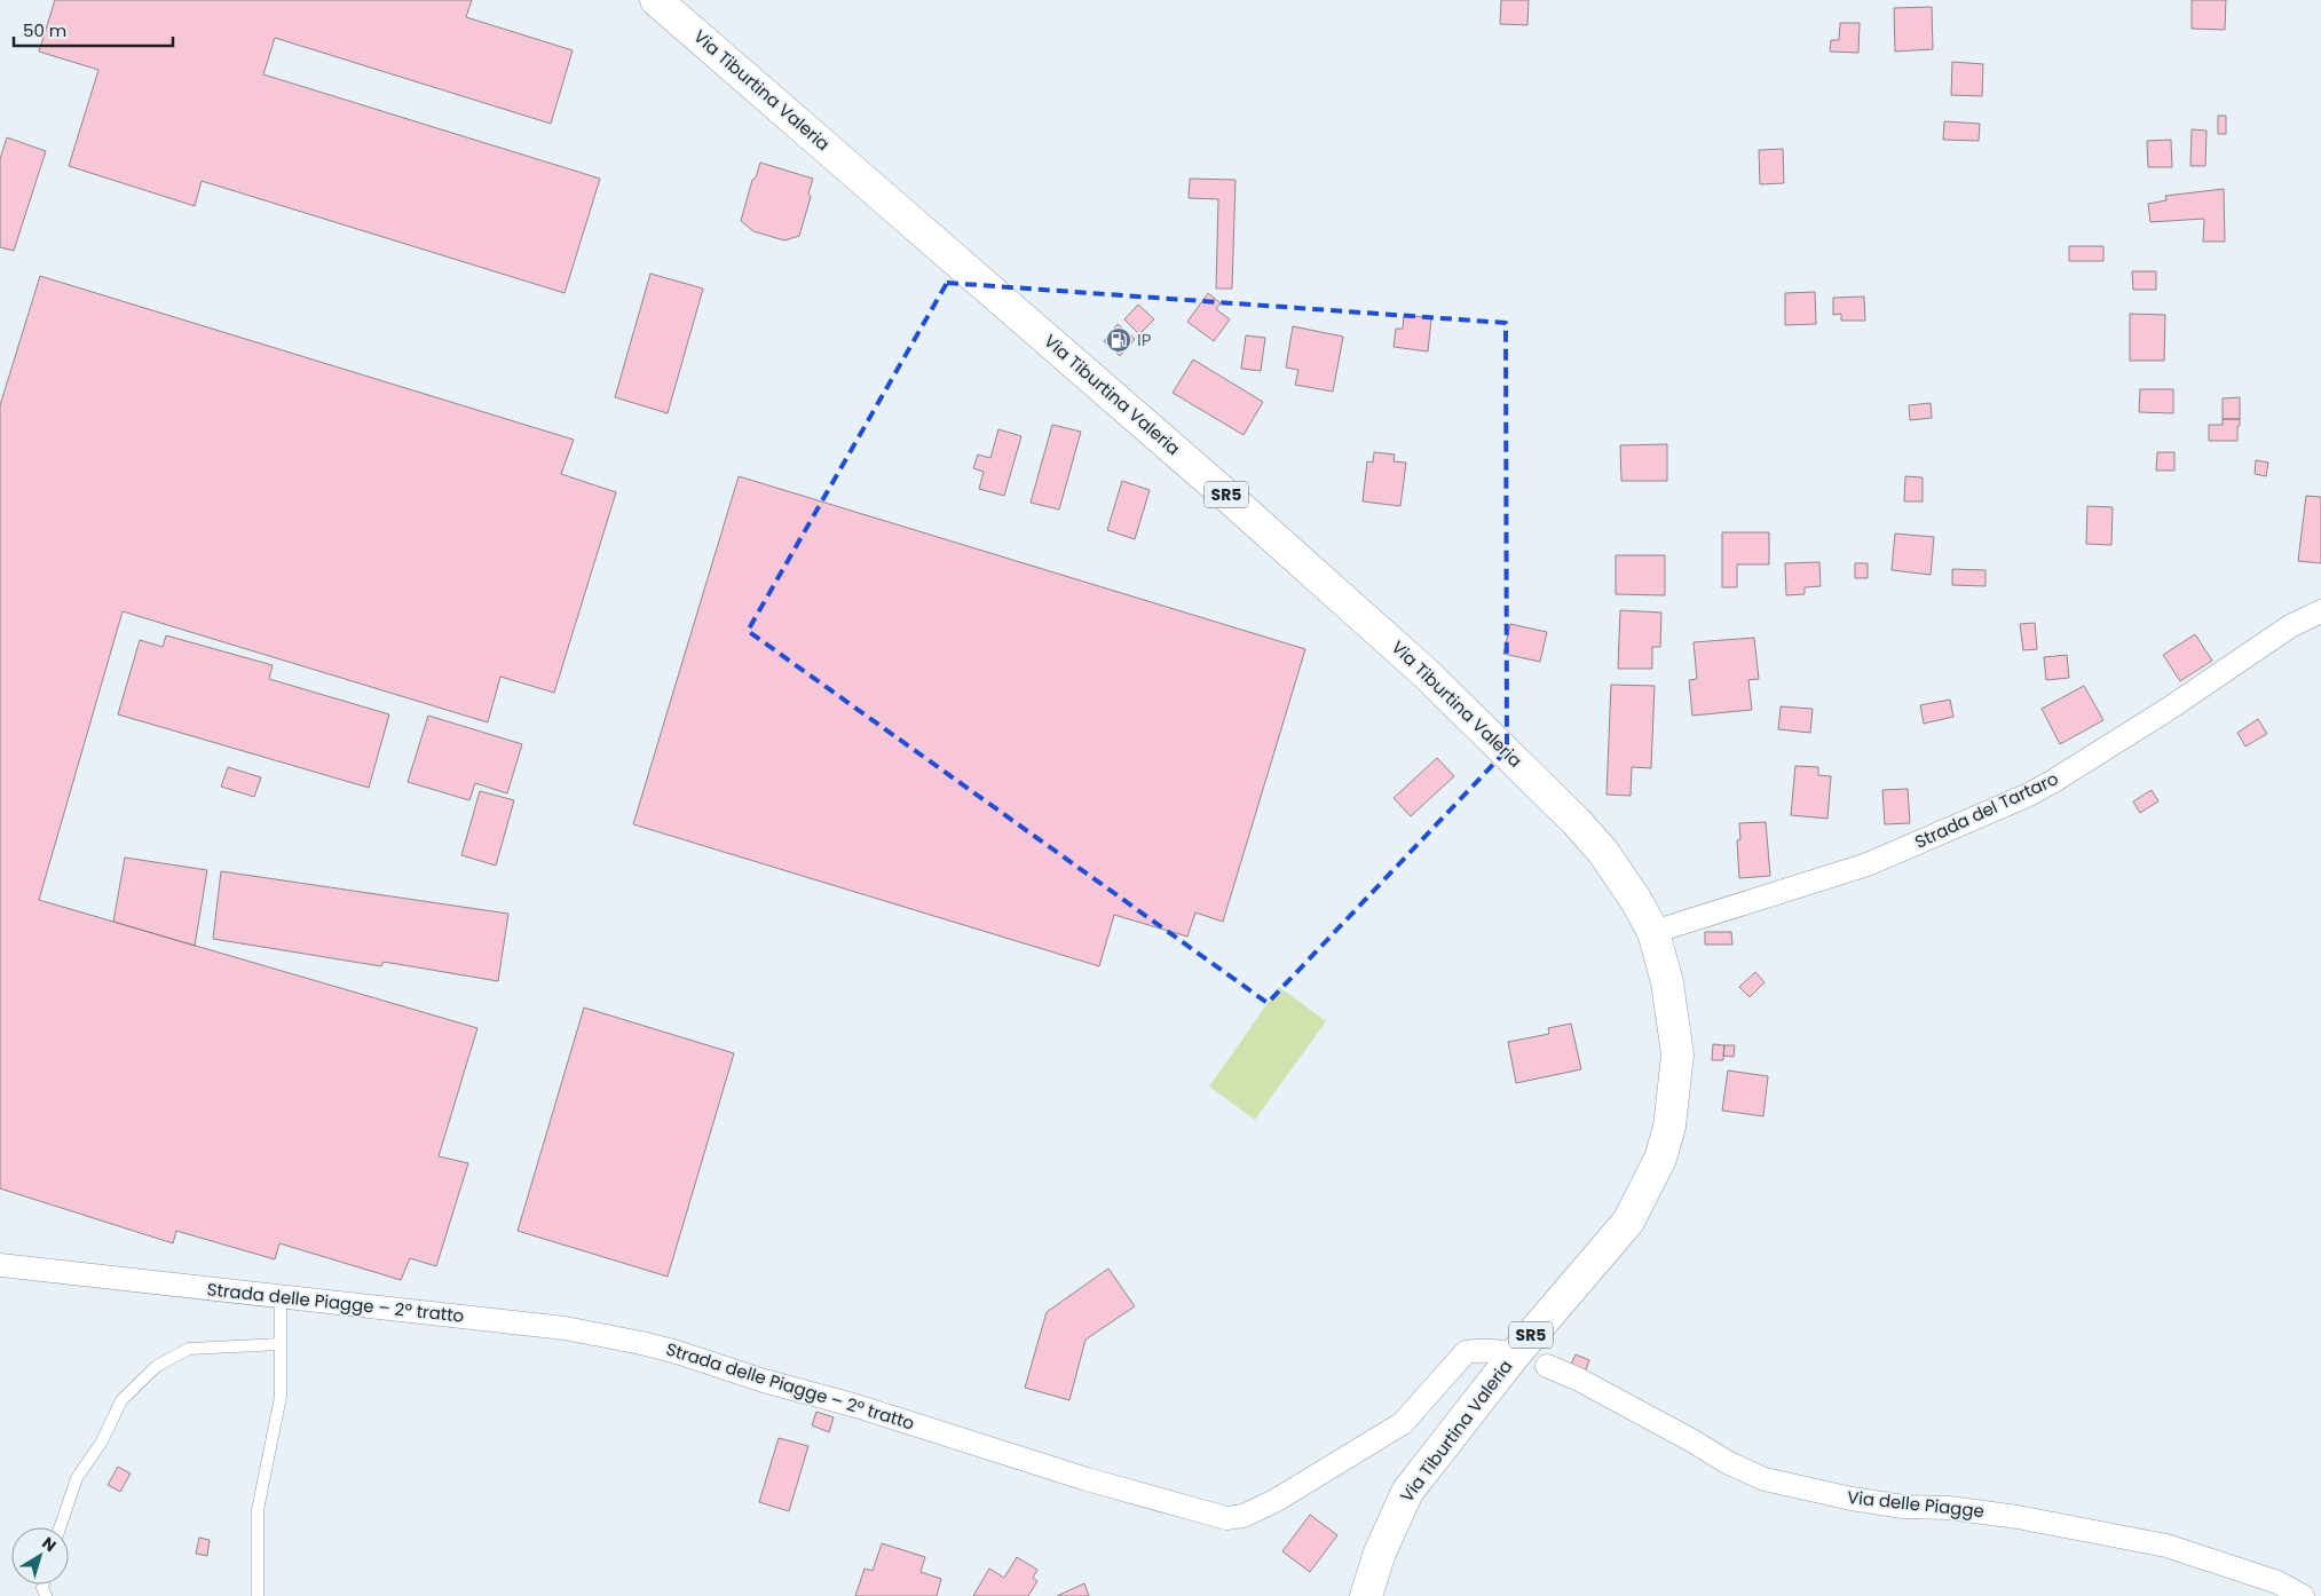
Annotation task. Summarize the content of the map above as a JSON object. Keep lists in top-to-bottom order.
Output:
{
  "streets": {
    "main road": ["Via Tiburtina Valeria", "SR5"],
    "street": ["Strada del Tartaro", "Strada delle Piagge – 2º tratto", "Via delle Piagge"]
  },
  "crossings": [
    ["Via Tiburtina Valeria", "Strada del Tartaro"],
    ["Via Tiburtina Valeria", "Strada delle Piagge – 2º tratto"]
  ],
  "places": {
    "fuel station": ["IP"]
  },
  "scale_bar": "50 m",
  "north": "top right"
}
